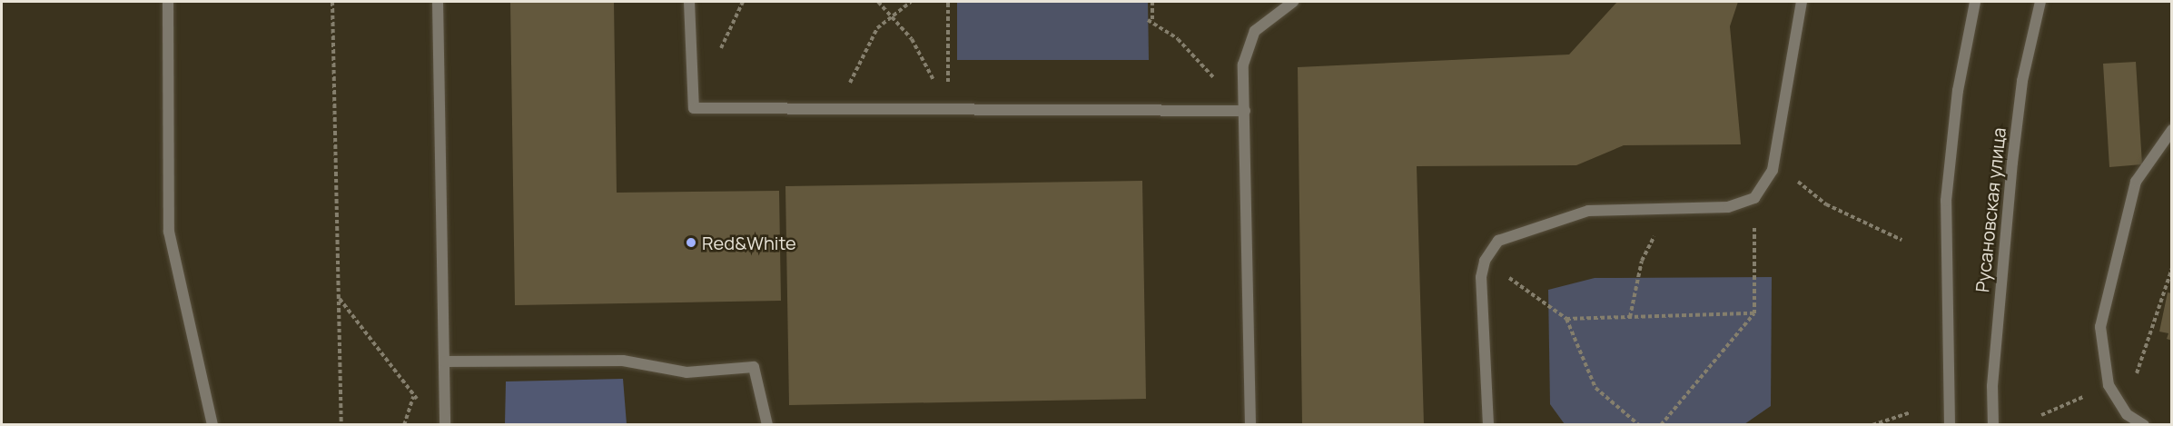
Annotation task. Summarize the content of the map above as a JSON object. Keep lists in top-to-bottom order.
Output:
{
  "streets": {
    "street": ["Русановская улица"]
  },
  "places": ["Red&White"]
}
